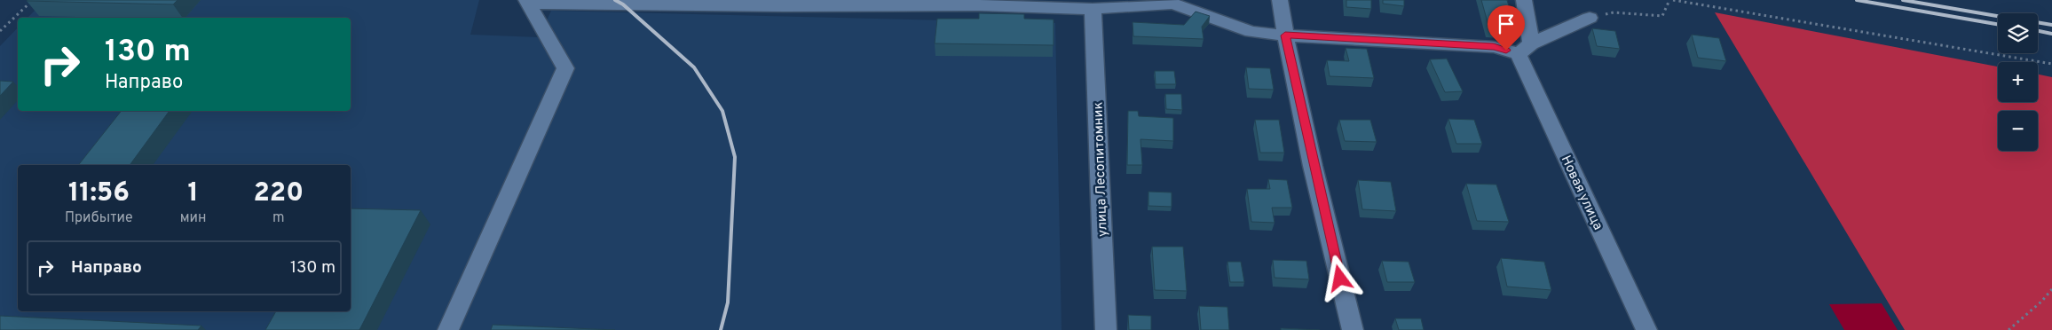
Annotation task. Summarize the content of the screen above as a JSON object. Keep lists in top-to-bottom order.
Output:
{
  "streets": {
    "street": ["улица Лесопитомник", "Новая улица"]
  },
  "page": {
    "map_buttons": ["+", "−"],
    "turn": ["130 m", "Направо"],
    "eta": [
      "11:56",
      "Прибытие",
      "1",
      "мин",
      "220",
      "m"
    ],
    "list": [
      {
        "name": "Направо",
        "value": "130 m"
      }
    ]
  }
}
